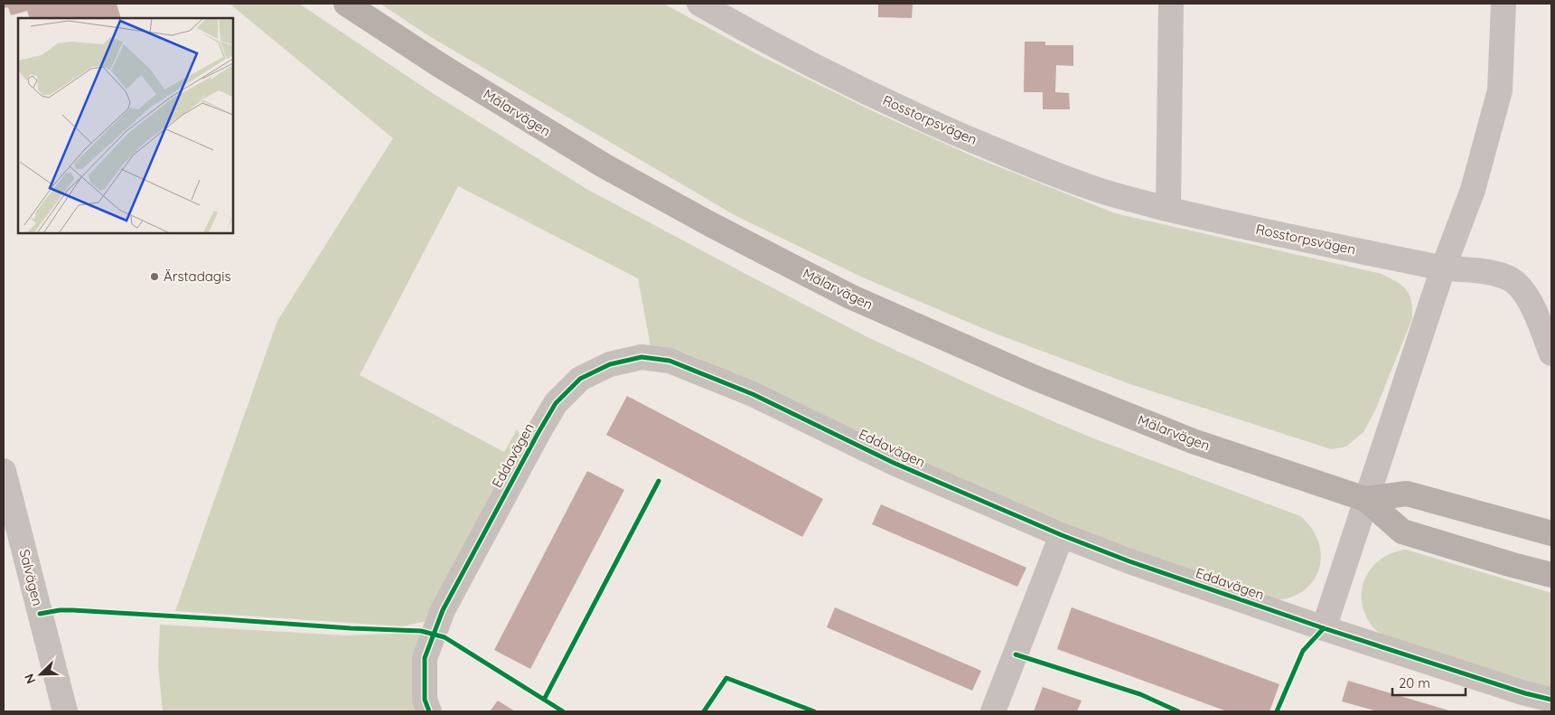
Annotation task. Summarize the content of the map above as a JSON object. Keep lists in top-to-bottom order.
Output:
{
  "streets": {
    "main road": ["Mälarvägen"],
    "street": ["Rosstorpsvägen", "Eddavägen", "Salvägen"]
  },
  "places": ["Ärstadagis"],
  "scale_bar": "20 m",
  "north": "bottom left"
}
